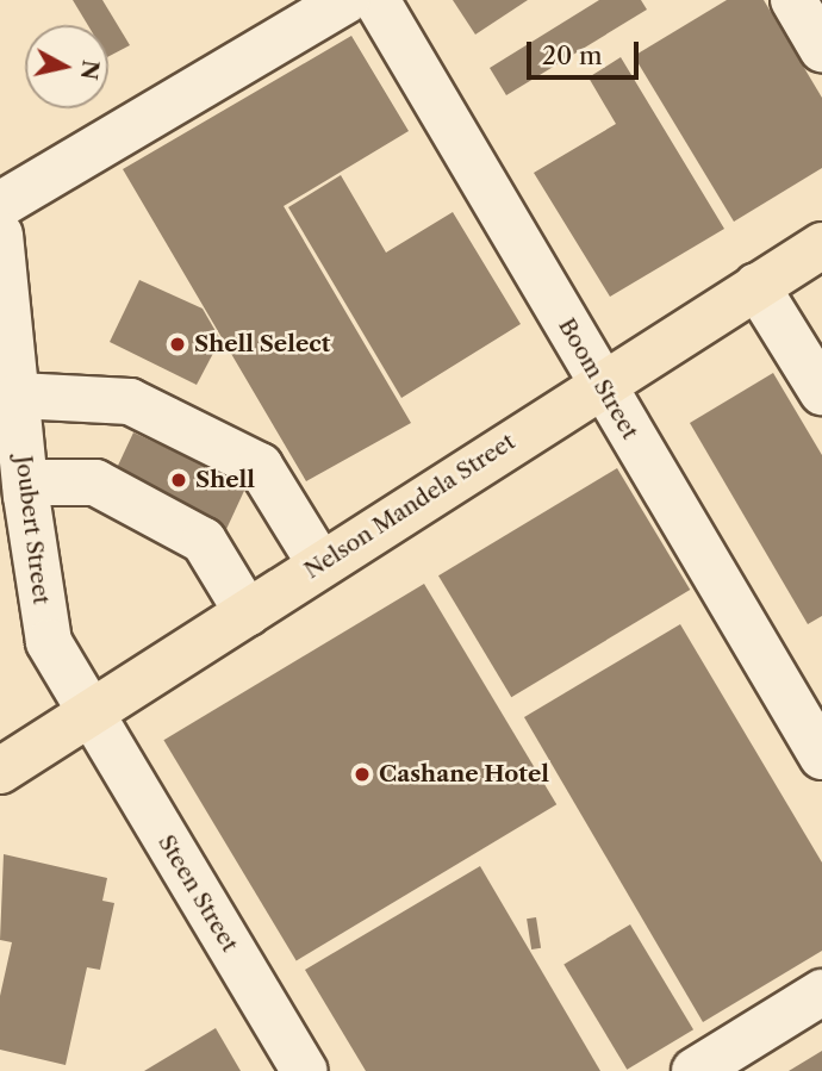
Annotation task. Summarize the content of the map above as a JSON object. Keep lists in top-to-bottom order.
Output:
{
  "streets": {
    "main road": ["Nelson Mandela Street"],
    "street": ["Boom Street", "Joubert Street", "Steen Street"]
  },
  "crossings": [
    ["Boom Street", "Nelson Mandela Street"],
    ["Nelson Mandela Street", "Joubert Street"],
    ["Nelson Mandela Street", "Steen Street"],
    ["Joubert Street", "Steen Street"]
  ],
  "places": ["Shell Select", "Shell", "Cashane Hotel"],
  "scale_bar": "20 m",
  "north": "right"
}
